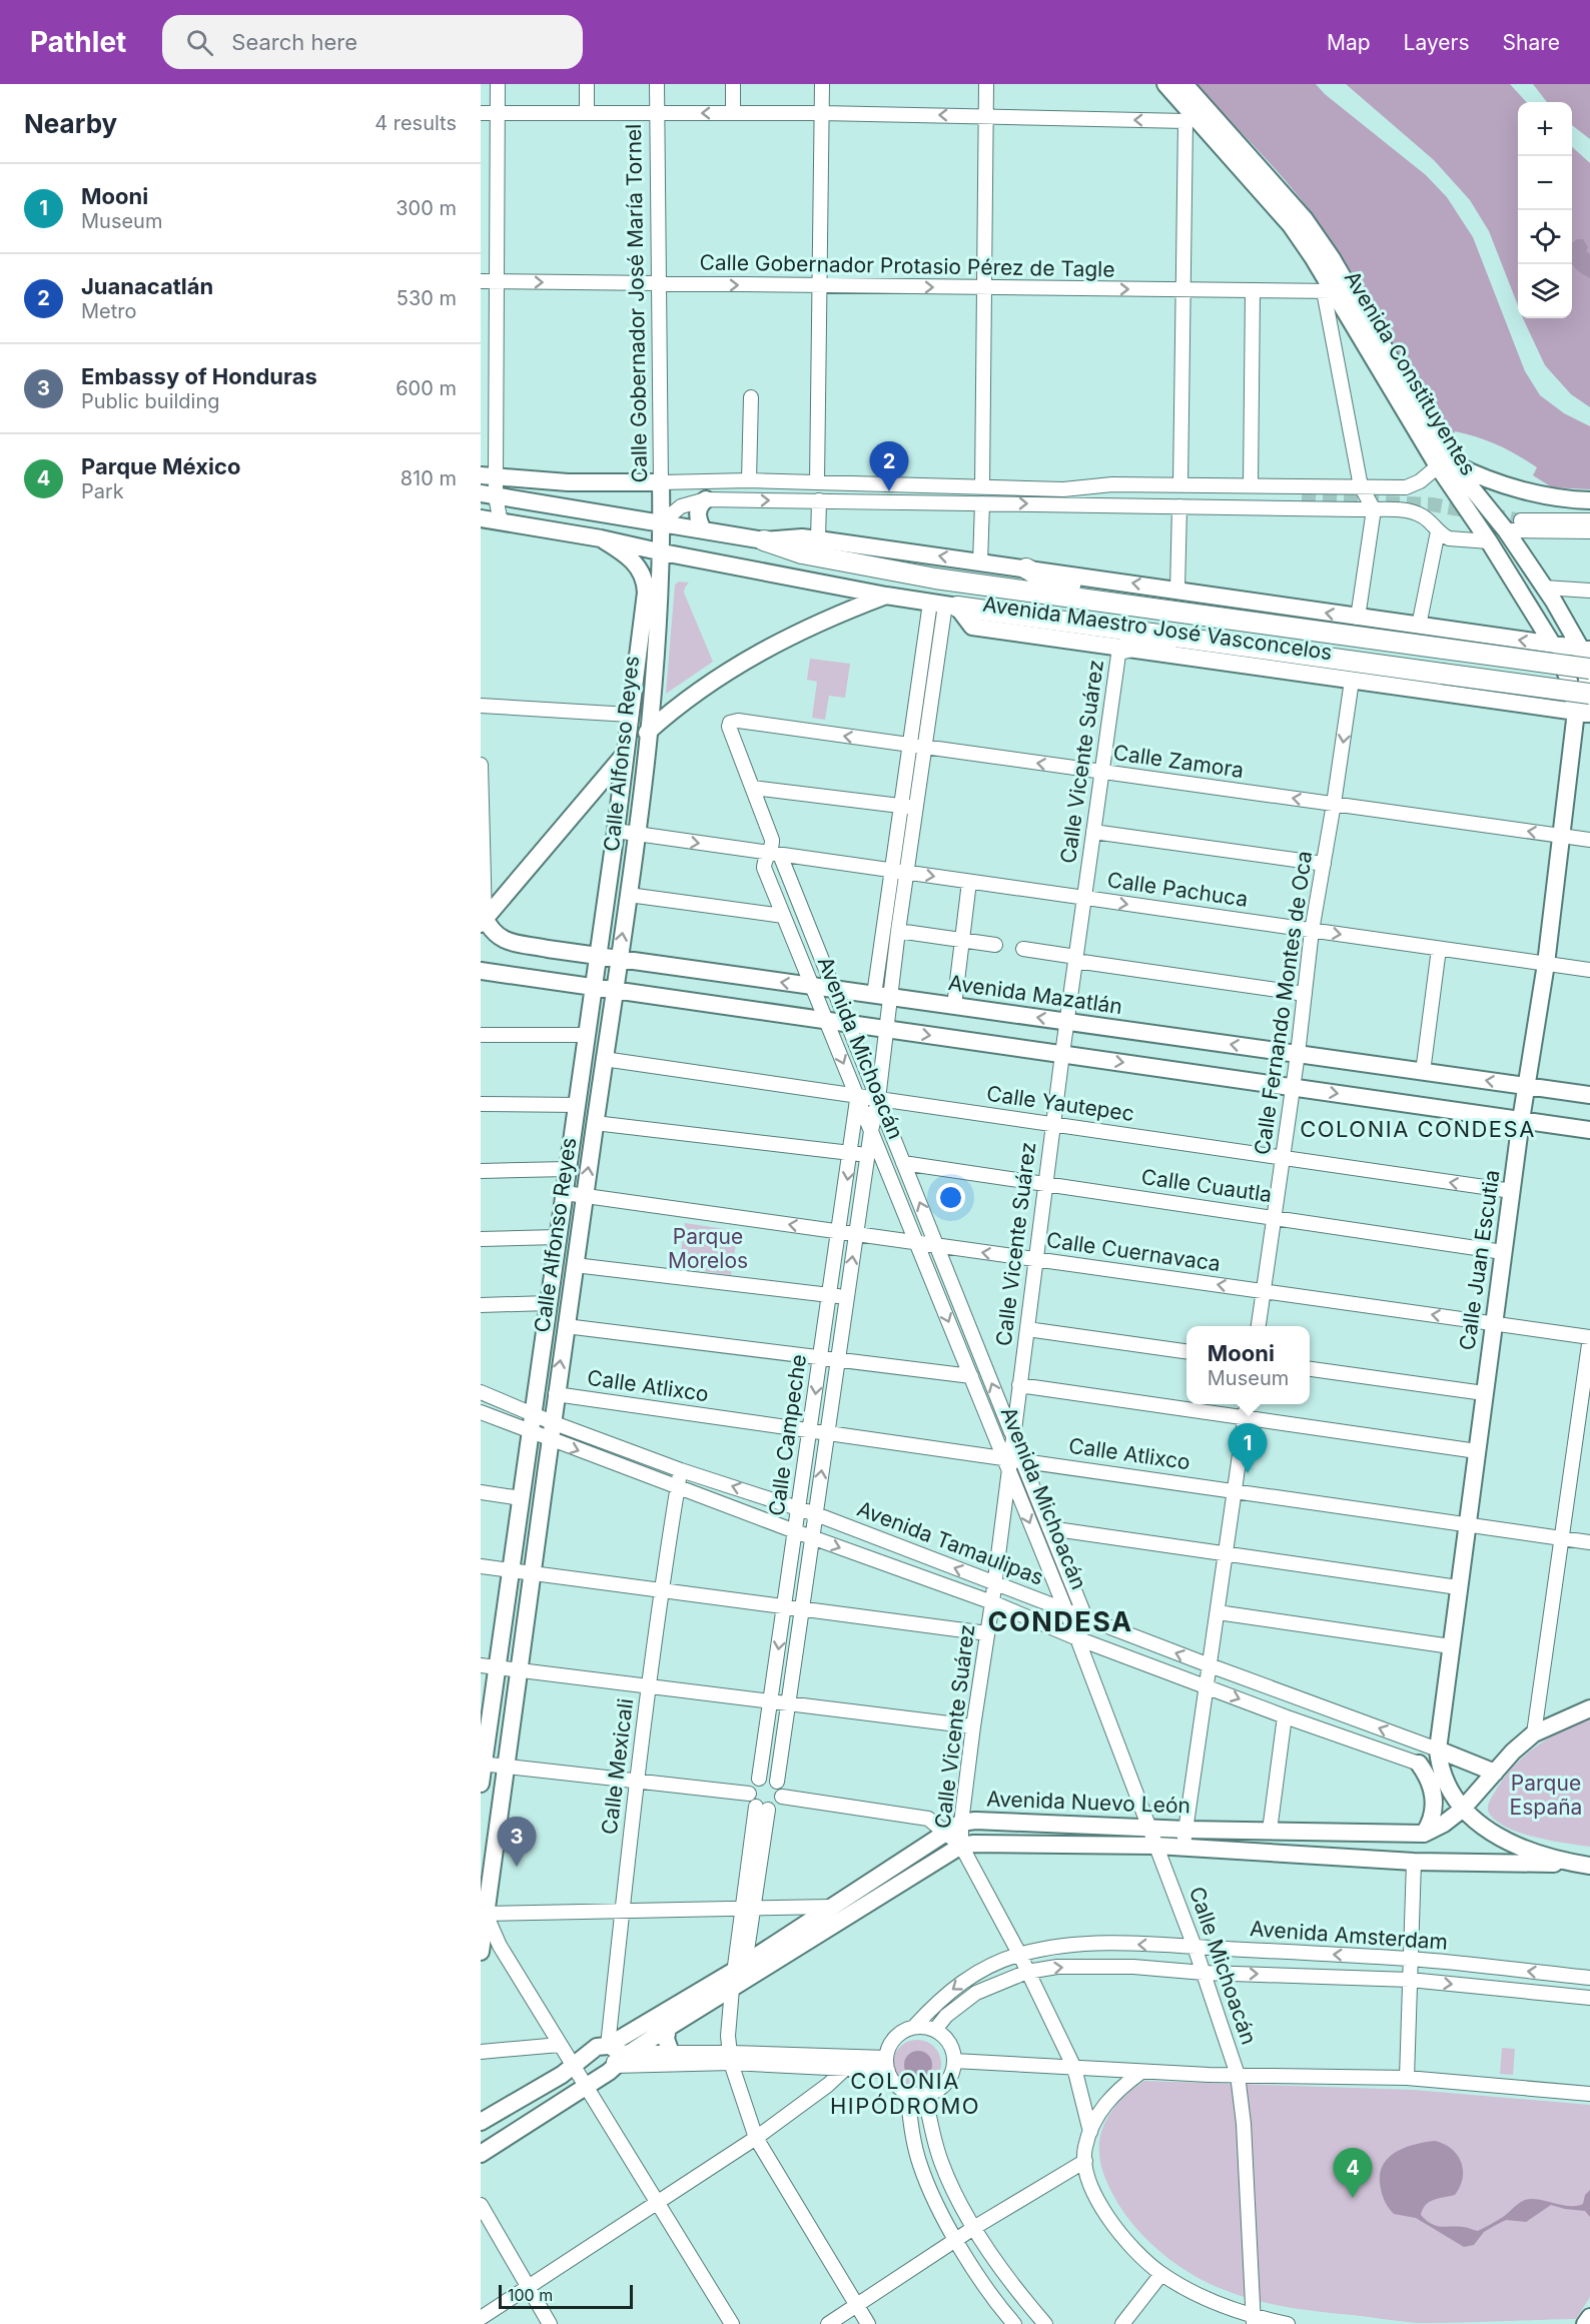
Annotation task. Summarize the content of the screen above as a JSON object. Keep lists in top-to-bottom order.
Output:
{
  "streets": {
    "main road": [
      "Calle Gobernador José María Tornel",
      "Avenida Constituyentes",
      "Avenida Maestro José Vasconcelos",
      "Calle Alfonso Reyes",
      "Avenida Mazatlán",
      "Calle Juan Escutia",
      "Avenida Nuevo León"
    ],
    "street": [
      "Calle Gobernador Protasio Pérez de Tagle",
      "Calle Vicente Suárez",
      "Calle Zamora",
      "Calle Pachuca",
      "Calle Fernando Montes de Oca",
      "Avenida Michoacán",
      "Calle Yautepec",
      "Calle Cuautla",
      "Calle Cuernavaca",
      "Calle Atlixco",
      "Calle Campeche",
      "Avenida Tamaulipas",
      "Calle Mexicali",
      "Avenida Amsterdam",
      "Calle Michoacán"
    ]
  },
  "crossings": [
    ["Calle Gobernador Protasio Pérez de Tagle", "Calle Gobernador José María Tornel"],
    ["Calle Gobernador Protasio Pérez de Tagle", "Avenida Constituyentes"],
    ["Calle Gobernador José María Tornel", "Avenida Maestro José Vasconcelos"],
    ["Calle Gobernador José María Tornel", "Calle Alfonso Reyes"],
    ["Avenida Constituyentes", "Avenida Maestro José Vasconcelos"],
    ["Avenida Constituyentes", "Calle Juan Escutia"],
    ["Avenida Maestro José Vasconcelos", "Calle Alfonso Reyes"],
    ["Avenida Maestro José Vasconcelos", "Calle Vicente Suárez"],
    ["Avenida Maestro José Vasconcelos", "Calle Fernando Montes de Oca"],
    ["Avenida Maestro José Vasconcelos", "Calle Juan Escutia"],
    ["Calle Alfonso Reyes", "Calle Pachuca"],
    ["Calle Alfonso Reyes", "Avenida Mazatlán"],
    ["Calle Alfonso Reyes", "Calle Yautepec"],
    ["Calle Alfonso Reyes", "Calle Cuernavaca"],
    ["Calle Alfonso Reyes", "Calle Atlixco"],
    ["Calle Alfonso Reyes", "Avenida Tamaulipas"],
    ["Calle Vicente Suárez", "Calle Zamora"],
    ["Calle Vicente Suárez", "Calle Pachuca"],
    ["Calle Vicente Suárez", "Avenida Mazatlán"],
    ["Calle Vicente Suárez", "Avenida Michoacán"],
    ["Calle Vicente Suárez", "Calle Yautepec"],
    ["Calle Vicente Suárez", "Calle Cuautla"],
    ["Calle Vicente Suárez", "Calle Cuernavaca"],
    ["Calle Vicente Suárez", "Calle Atlixco"],
    ["Calle Vicente Suárez", "Avenida Tamaulipas"],
    ["Calle Vicente Suárez", "Avenida Nuevo León"],
    ["Calle Zamora", "Calle Fernando Montes de Oca"],
    ["Calle Zamora", "Avenida Michoacán"],
    ["Calle Zamora", "Calle Juan Escutia"],
    ["Calle Pachuca", "Calle Fernando Montes de Oca"],
    ["Calle Pachuca", "Avenida Michoacán"],
    ["Calle Pachuca", "Calle Juan Escutia"],
    ["Avenida Mazatlán", "Calle Fernando Montes de Oca"],
    ["Avenida Mazatlán", "Avenida Michoacán"],
    ["Avenida Mazatlán", "Calle Juan Escutia"],
    ["Avenida Mazatlán", "Calle Campeche"],
    ["Calle Fernando Montes de Oca", "Calle Yautepec"],
    ["Calle Fernando Montes de Oca", "Calle Cuautla"],
    ["Calle Fernando Montes de Oca", "Calle Cuernavaca"],
    ["Avenida Michoacán", "Calle Yautepec"],
    ["Avenida Michoacán", "Calle Cuautla"],
    ["Avenida Michoacán", "Calle Cuernavaca"],
    ["Avenida Michoacán", "Calle Atlixco"],
    ["Avenida Michoacán", "Calle Campeche"],
    ["Avenida Michoacán", "Avenida Tamaulipas"],
    ["Avenida Michoacán", "Calle Michoacán"],
    ["Calle Yautepec", "Calle Juan Escutia"],
    ["Calle Yautepec", "Calle Campeche"],
    ["Calle Cuautla", "Calle Juan Escutia"],
    ["Calle Cuernavaca", "Calle Juan Escutia"],
    ["Calle Cuernavaca", "Calle Campeche"],
    ["Calle Juan Escutia", "Calle Atlixco"],
    ["Calle Juan Escutia", "Avenida Tamaulipas"],
    ["Calle Juan Escutia", "Avenida Nuevo León"],
    ["Calle Atlixco", "Calle Campeche"],
    ["Calle Campeche", "Avenida Tamaulipas"],
    ["Avenida Tamaulipas", "Calle Mexicali"],
    ["Avenida Tamaulipas", "Calle Michoacán"],
    ["Calle Mexicali", "Avenida Nuevo León"],
    ["Avenida Nuevo León", "Calle Michoacán"],
    ["Avenida Amsterdam", "Calle Michoacán"]
  ],
  "one_way": ["Calle Gobernador Protasio Pérez de Tagle"],
  "districts": ["COLONIA CONDESA", "CONDESA", "COLONIA HIPÓDROMO"],
  "parks": ["Parque Morelos", "Parque España"],
  "scale_bar": "100 m",
  "page": {
    "header": "Pathlet",
    "search": "Search here",
    "nav": ["Map", "Layers", "Share"],
    "heading": ["Nearby", "4 results"],
    "map_buttons": ["+", "−"],
    "list": [
      {
        "mark": "1",
        "name": "Mooni",
        "note": "Museum",
        "value": "300 m"
      },
      {
        "mark": "2",
        "name": "Juanacatlán",
        "note": "Metro",
        "value": "530 m"
      },
      {
        "mark": "3",
        "name": "Embassy of Honduras",
        "note": "Public building",
        "value": "600 m"
      },
      {
        "mark": "4",
        "name": "Parque México",
        "note": "Park",
        "value": "810 m"
      }
    ],
    "pins": [
      "2",
      "1",
      "3",
      "4"
    ],
    "popup": ["Mooni", "Museum"],
    "scale": "100 m"
  }
}
